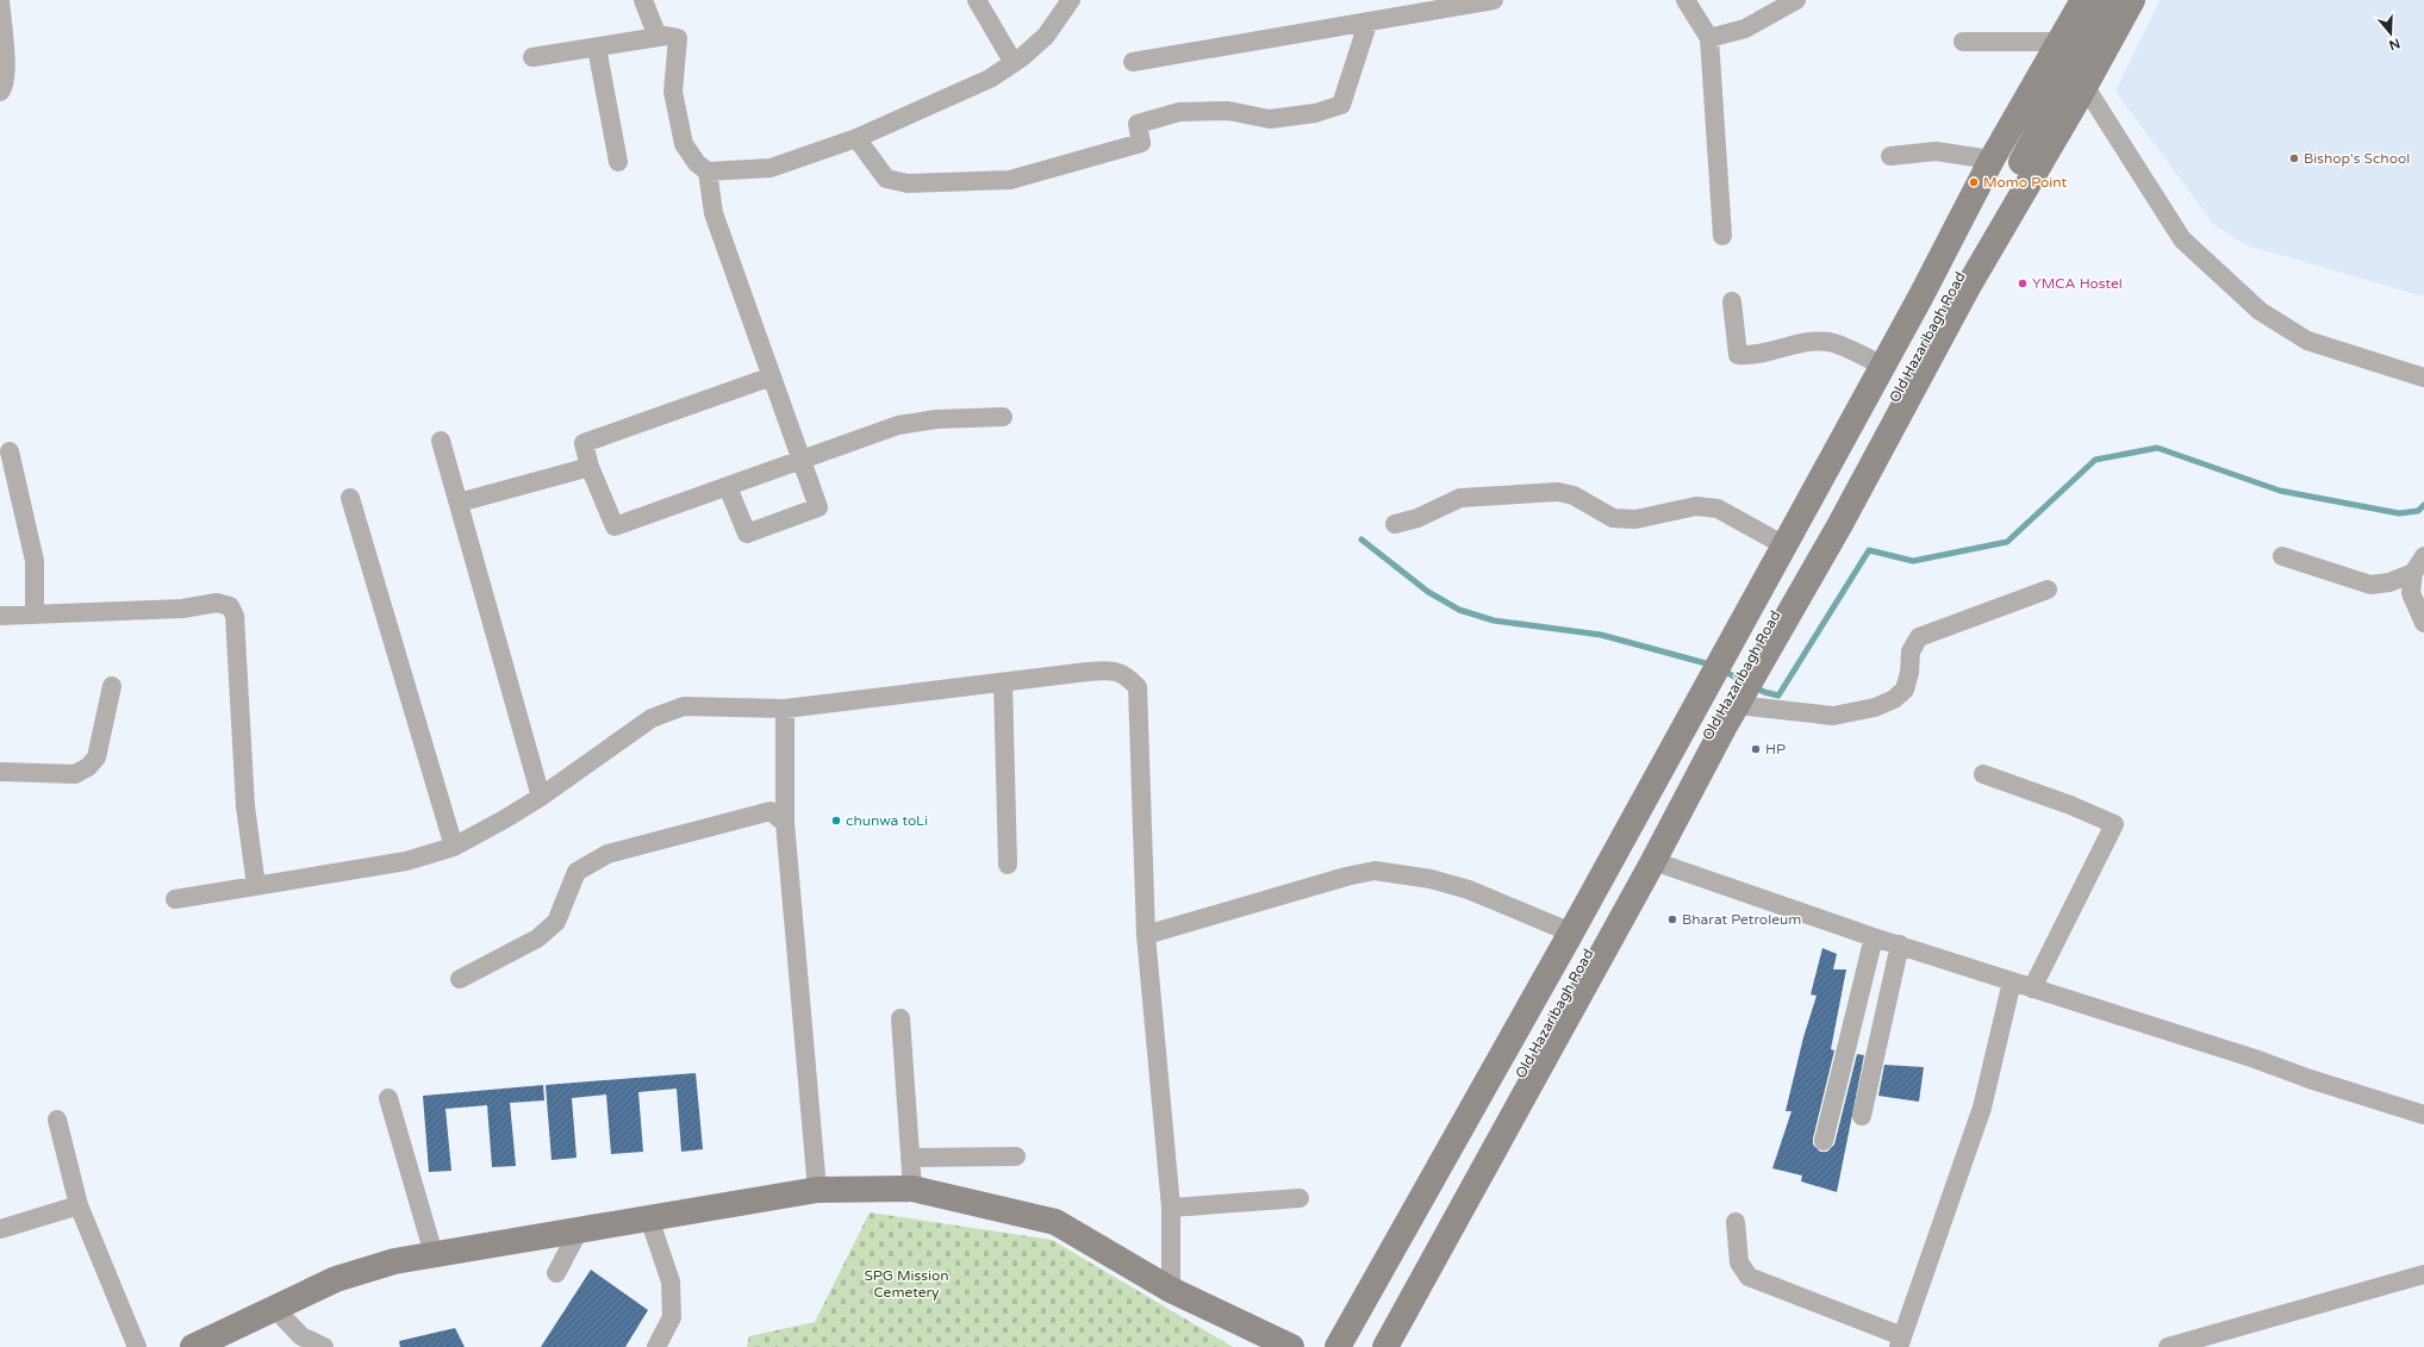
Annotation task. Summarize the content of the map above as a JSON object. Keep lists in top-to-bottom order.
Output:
{
  "streets": {
    "street": ["Old Hazaribagh Road"]
  },
  "parks": ["SPG Mission Cemetery"],
  "places": [
    "Bishop's School",
    "Momo Point",
    "YMCA Hostel",
    "HP",
    "chunwa toLi",
    "Bharat Petroleum"
  ],
  "north": "bottom"
}
